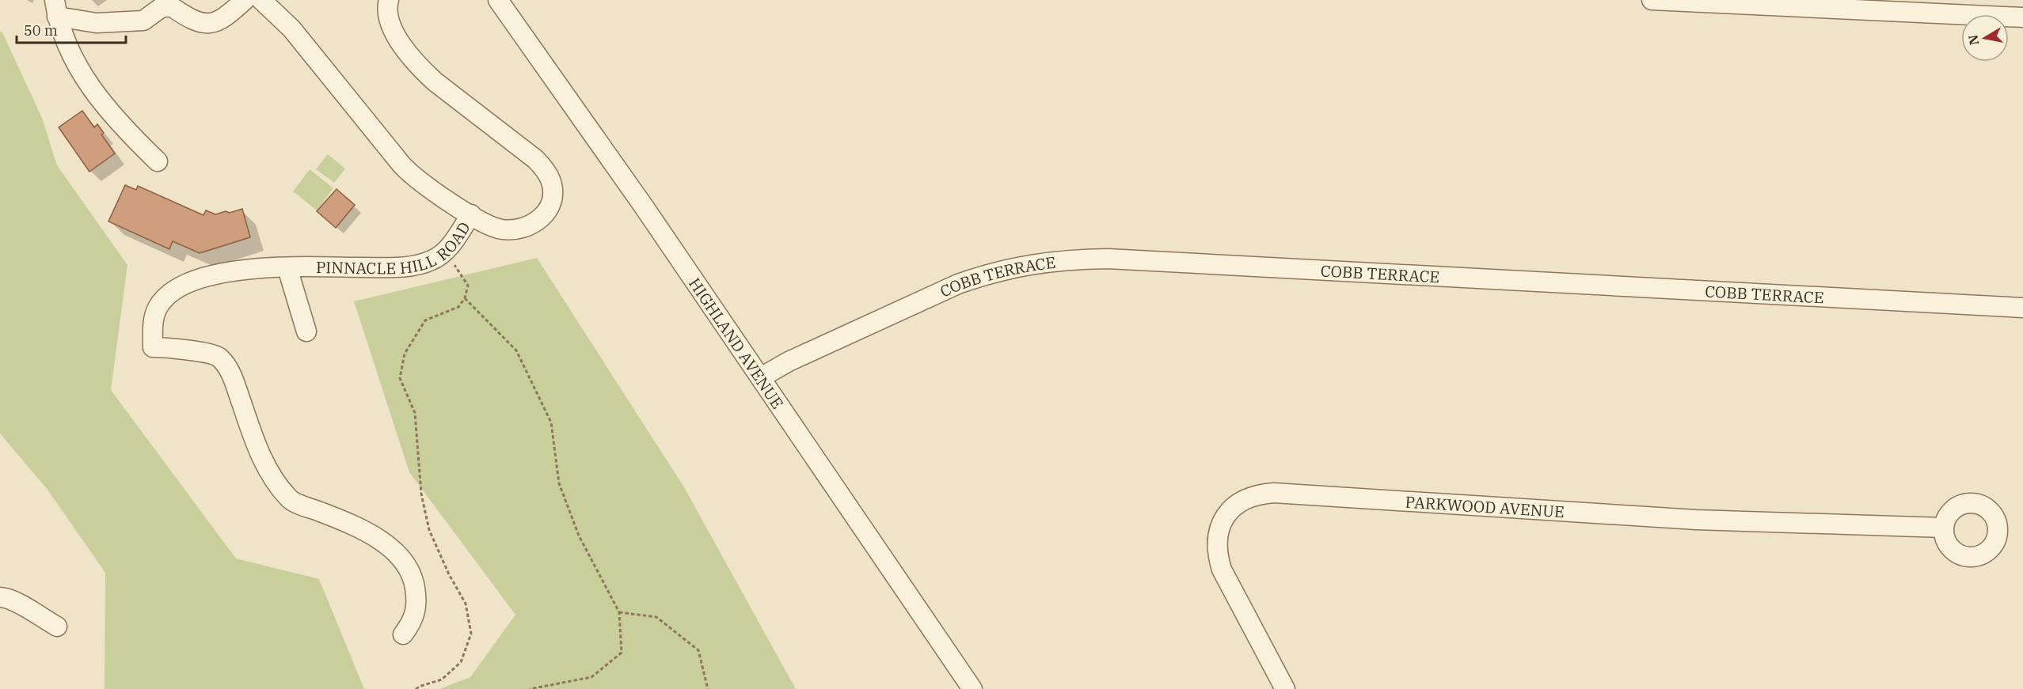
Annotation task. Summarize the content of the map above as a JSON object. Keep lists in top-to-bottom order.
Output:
{
  "streets": {
    "street": [
      "PINNACLE HILL ROAD",
      "COBB TERRACE",
      "HIGHLAND AVENUE",
      "PARKWOOD AVENUE"
    ]
  },
  "crossings": [
    ["COBB TERRACE", "HIGHLAND AVENUE"]
  ],
  "scale_bar": "50 m",
  "north": "left"
}
